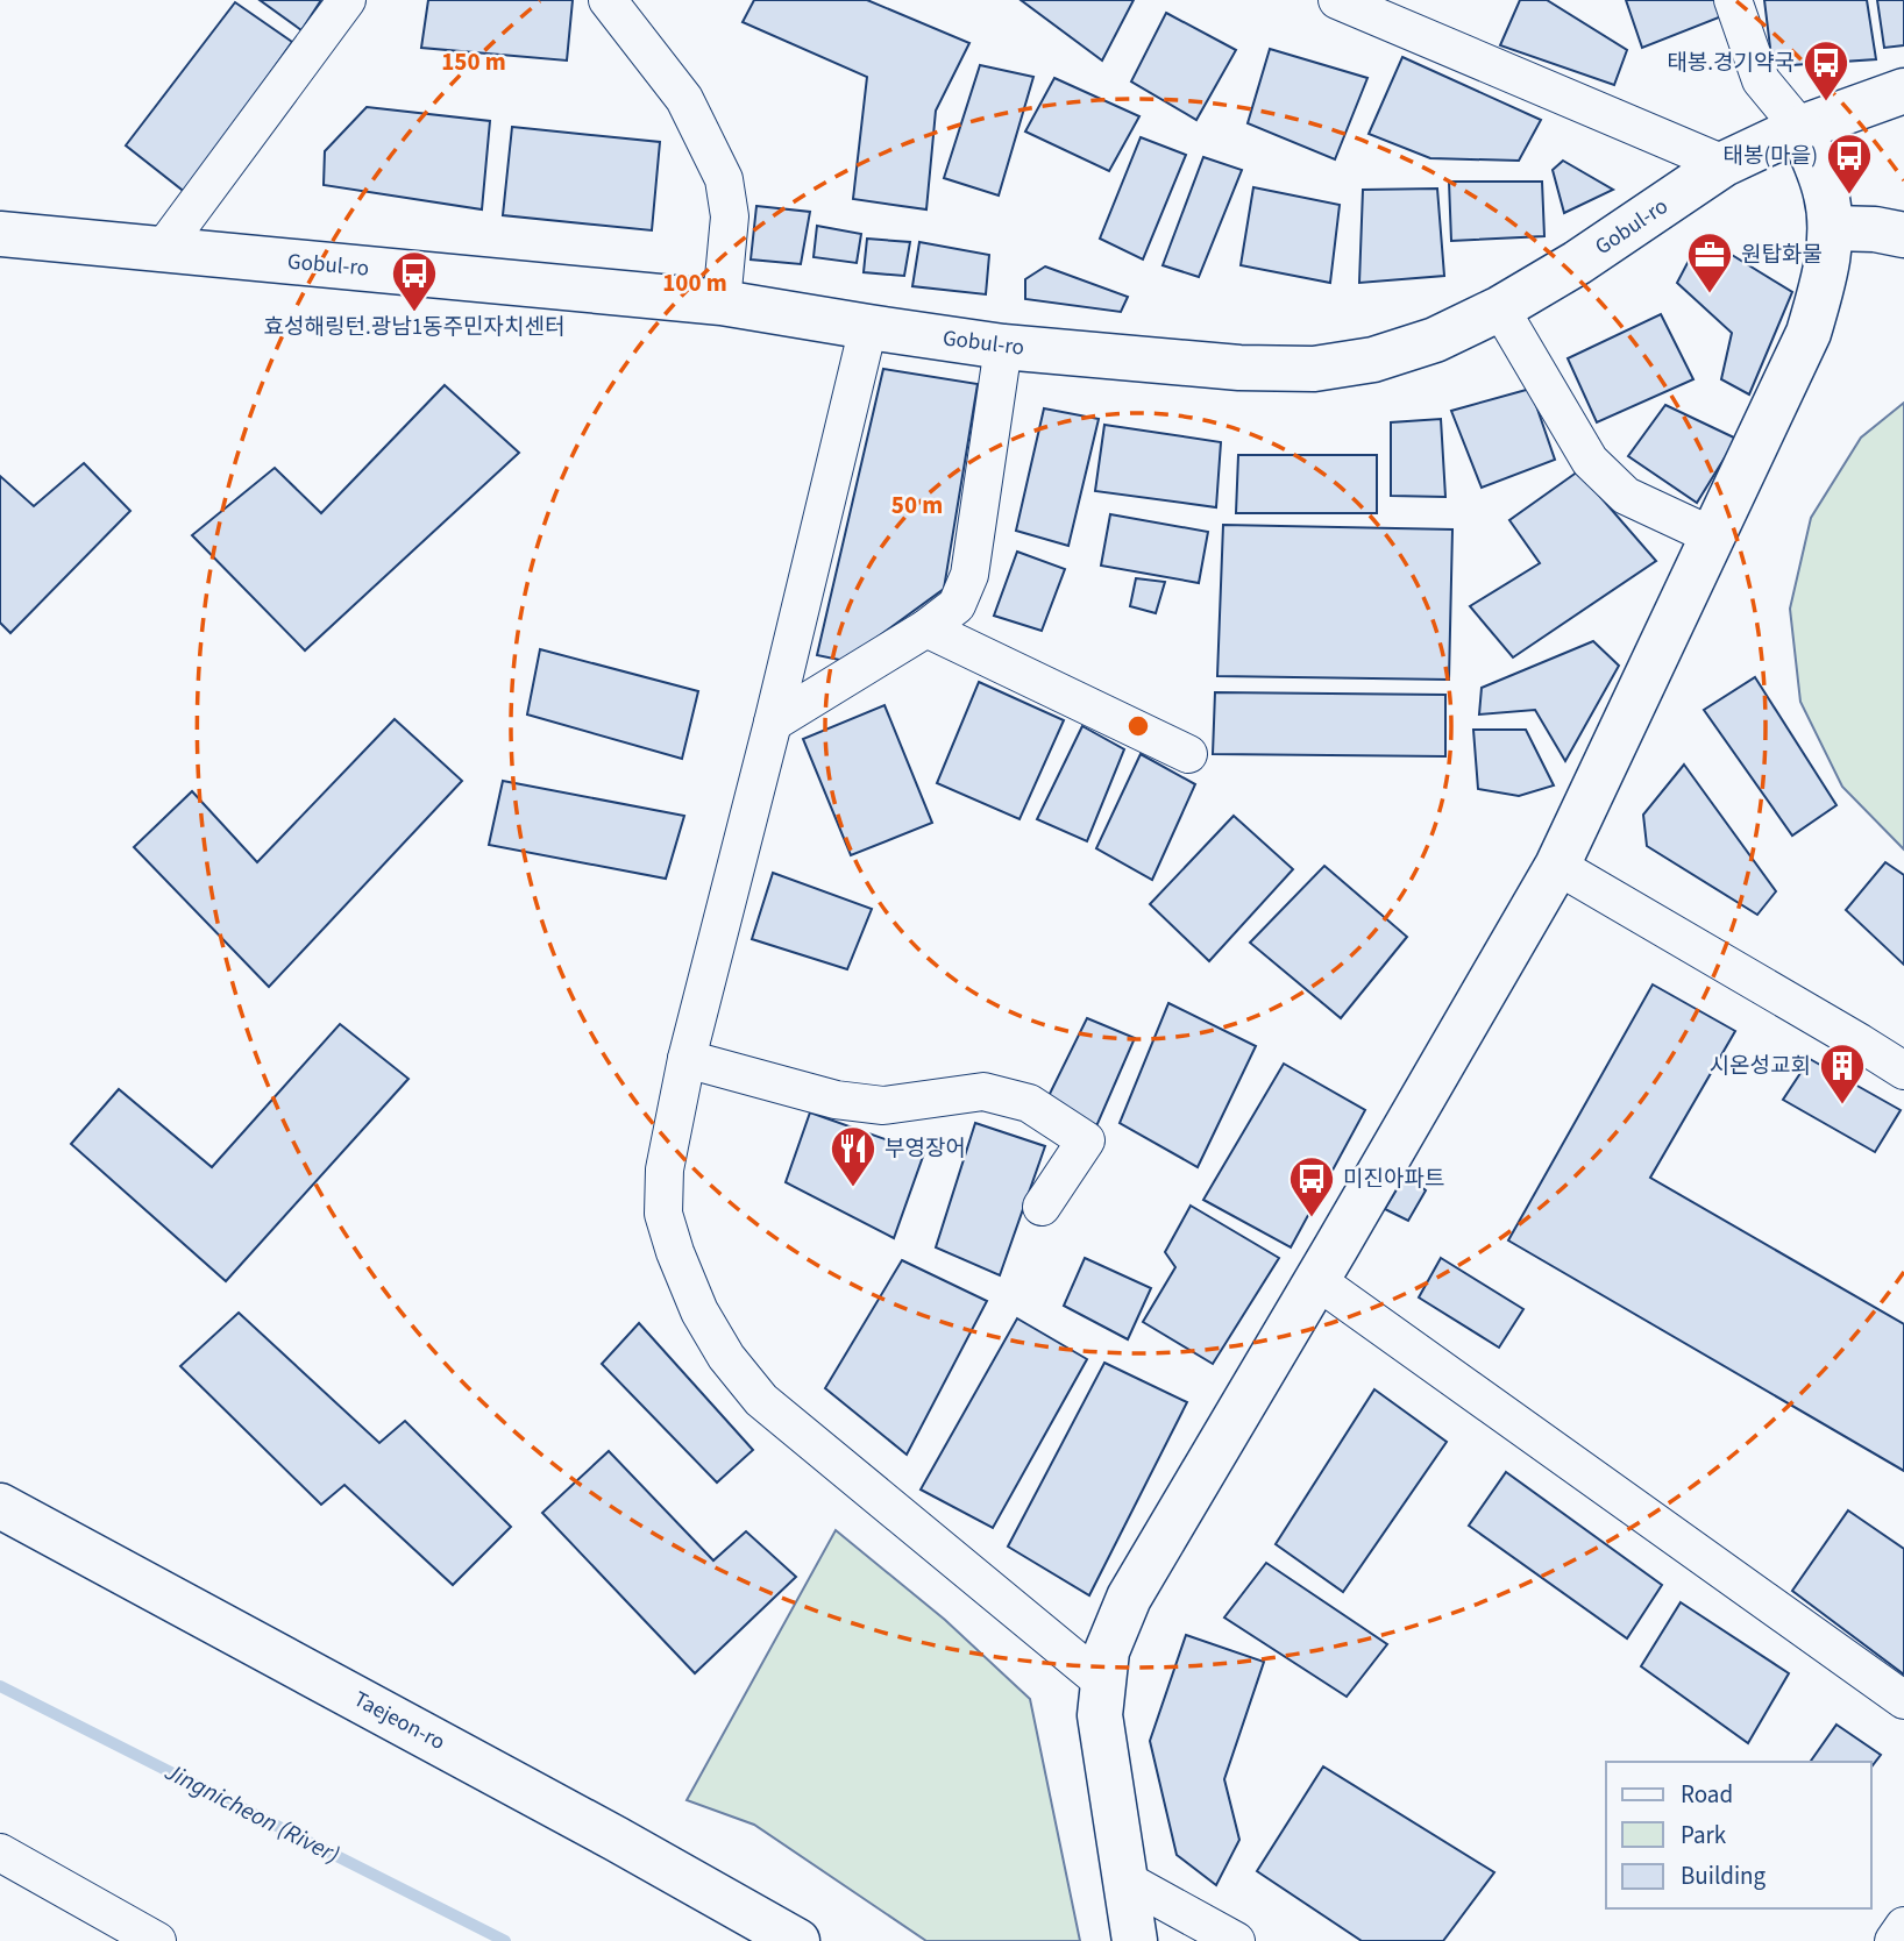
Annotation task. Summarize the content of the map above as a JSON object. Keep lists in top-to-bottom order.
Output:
{
  "streets": {
    "street": ["Gobul-ro", "Taejeon-ro"]
  },
  "water": ["Jingnicheon (River)"],
  "places": {
    "bus stop": [
      "태봉.경기약국",
      "태봉(마을)",
      "효성해링턴.광남1동주민자치센터",
      "미진아파트"
    ],
    "office": ["원탑화물"],
    "building": ["시온성교회"],
    "restaurant": ["부영장어"]
  },
  "legend": ["Road", "Park", "Building"],
  "rings": ["150 m", "100 m", "50 m"]
}
